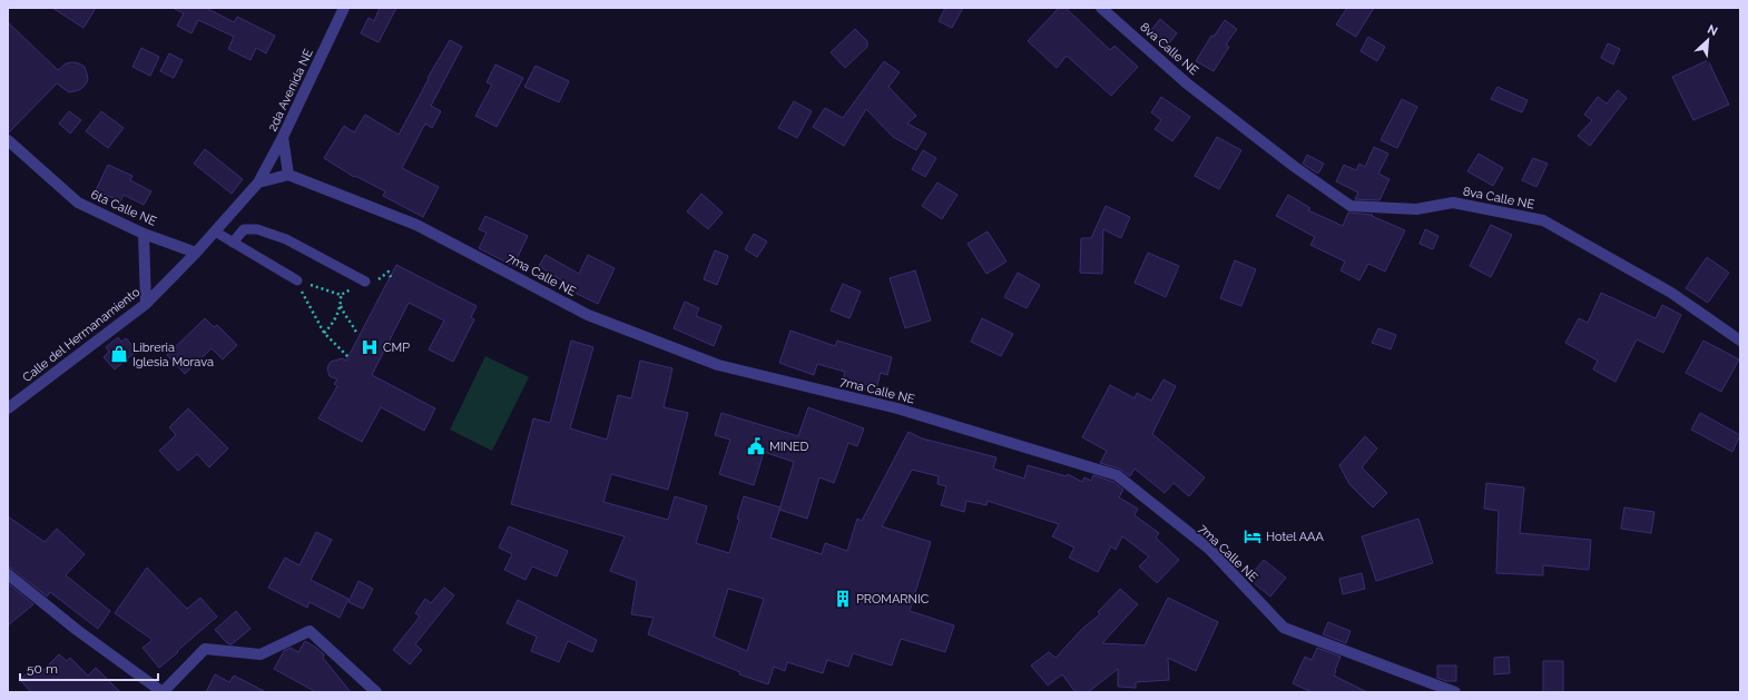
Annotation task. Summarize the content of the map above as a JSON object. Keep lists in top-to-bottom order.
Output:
{
  "streets": {
    "street": [
      "8va Calle NE",
      "2da Avenida NE",
      "6ta Calle NE",
      "7ma Calle NE",
      "Calle del Hermanamiento"
    ]
  },
  "crossings": [
    ["2da Avenida NE", "Calle del Hermanamiento"],
    ["6ta Calle NE", "Calle del Hermanamiento"]
  ],
  "places": {
    "hospital": ["CMP"],
    "shop": ["Libreria Iglesia Morava"],
    "public building": ["MINED"],
    "hotel": ["Hotel AAA"],
    "building": ["PROMARNIC"]
  },
  "scale_bar": "50 m",
  "north": "top right"
}
